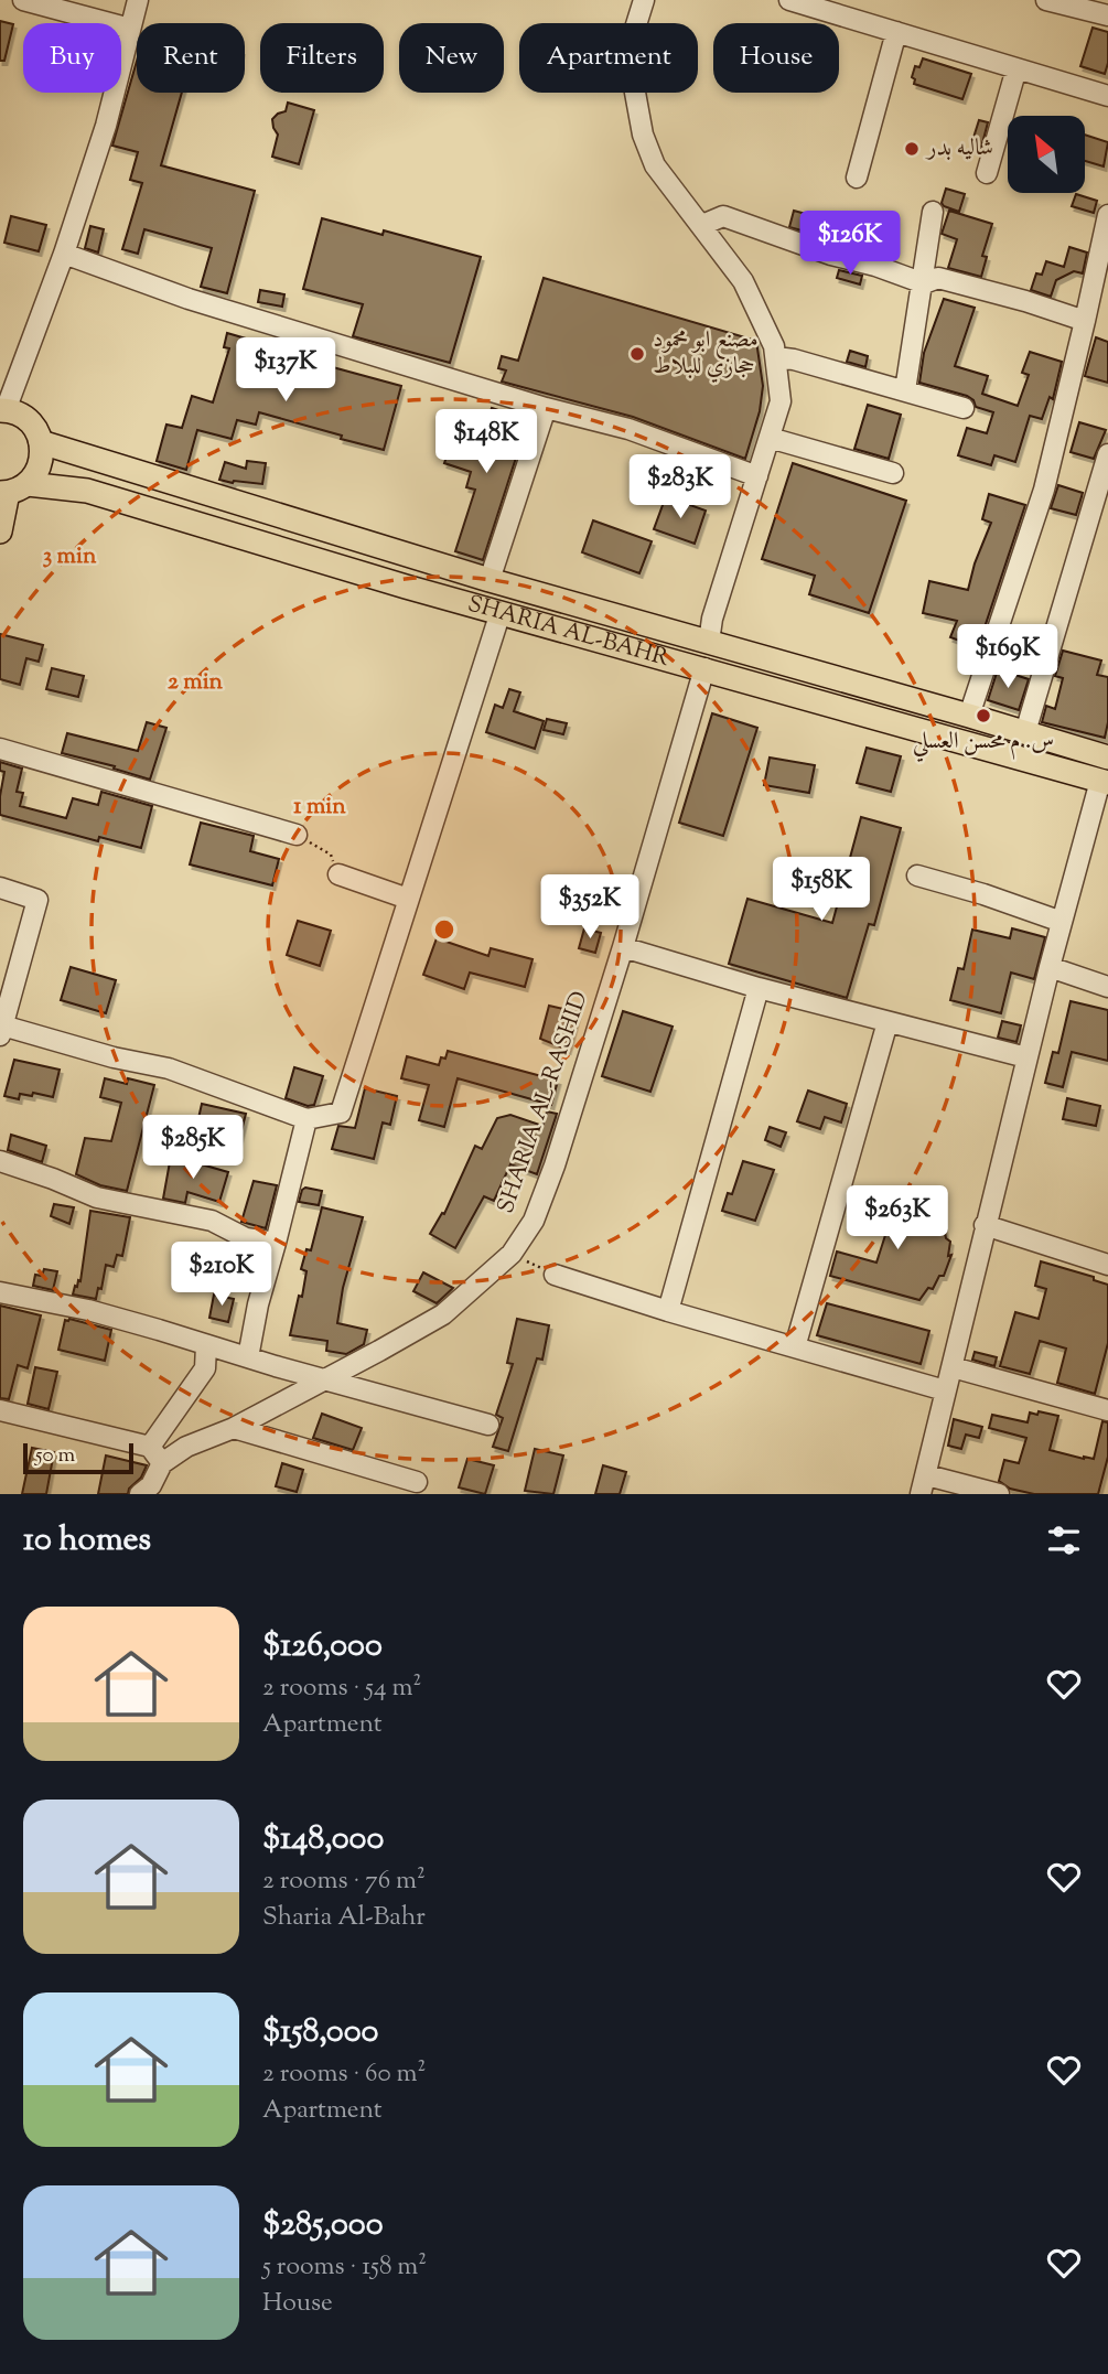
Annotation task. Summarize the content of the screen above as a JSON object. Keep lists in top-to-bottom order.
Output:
{
  "streets": {
    "main road": ["SHARIA AL-BAHR"],
    "street": ["SHARIA AL-RASHID"]
  },
  "crossings": [
    ["SHARIA AL-BAHR", "SHARIA AL-RASHID"]
  ],
  "places": ["شاليه بدر", "مصنع ابو محمود حجازي للبلاط", "س. م محسن العسلي"],
  "scale_bar": "50 m",
  "north": "top left",
  "page": {
    "chip": [
      "Buy",
      "Rent",
      "Filters",
      "New",
      "Apartment",
      "House"
    ],
    "price": [
      "$126K",
      "$137K",
      "$148K",
      "$283K",
      "$169K",
      "$158K",
      "$352K",
      "$285K",
      "$263K",
      "$210K"
    ],
    "scale": "50 m",
    "heading": "10 homes",
    "list": [
      {
        "name": "$126,000",
        "note": "2 rooms · 54 m² · Apartment"
      },
      {
        "name": "$148,000",
        "note": "2 rooms · 76 m² · Sharia Al-Bahr"
      },
      {
        "name": "$158,000",
        "note": "2 rooms · 60 m² · Apartment"
      },
      {
        "name": "$285,000",
        "note": "5 rooms · 158 m² · House"
      }
    ]
  },
  "rings": ["3 min", "2 min", "1 min"]
}
